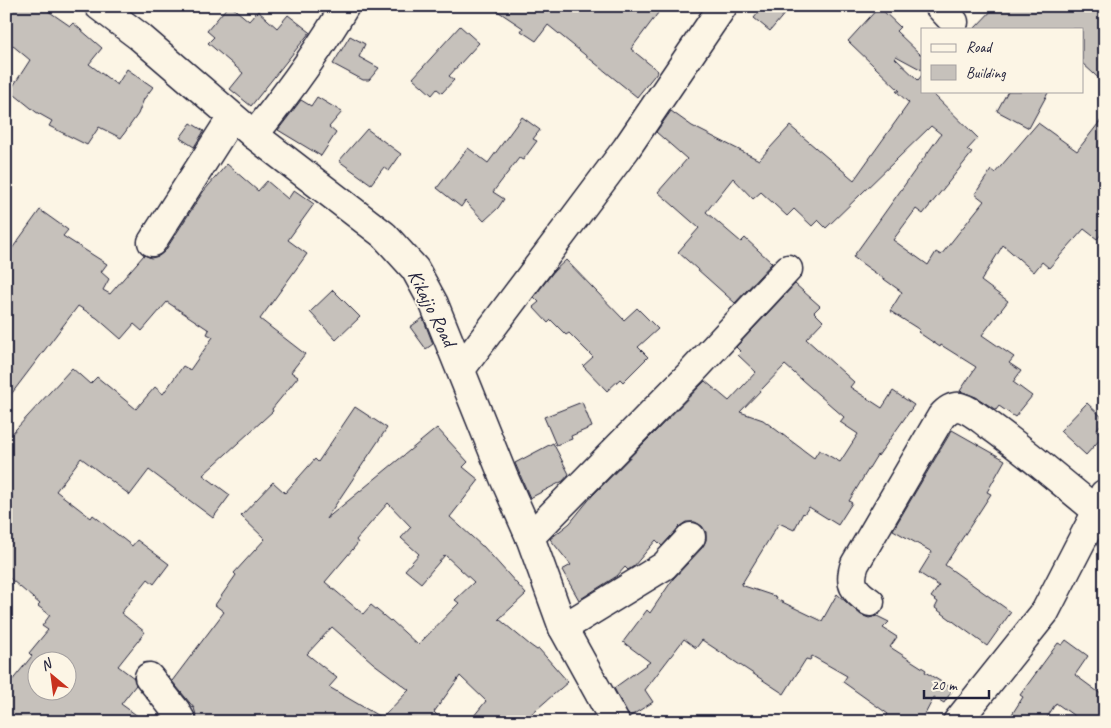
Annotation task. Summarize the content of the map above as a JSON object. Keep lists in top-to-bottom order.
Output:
{
  "streets": {
    "street": ["Kikajjo Road"]
  },
  "legend": ["Road", "Building"],
  "scale_bar": "20 m",
  "north": "top left"
}
